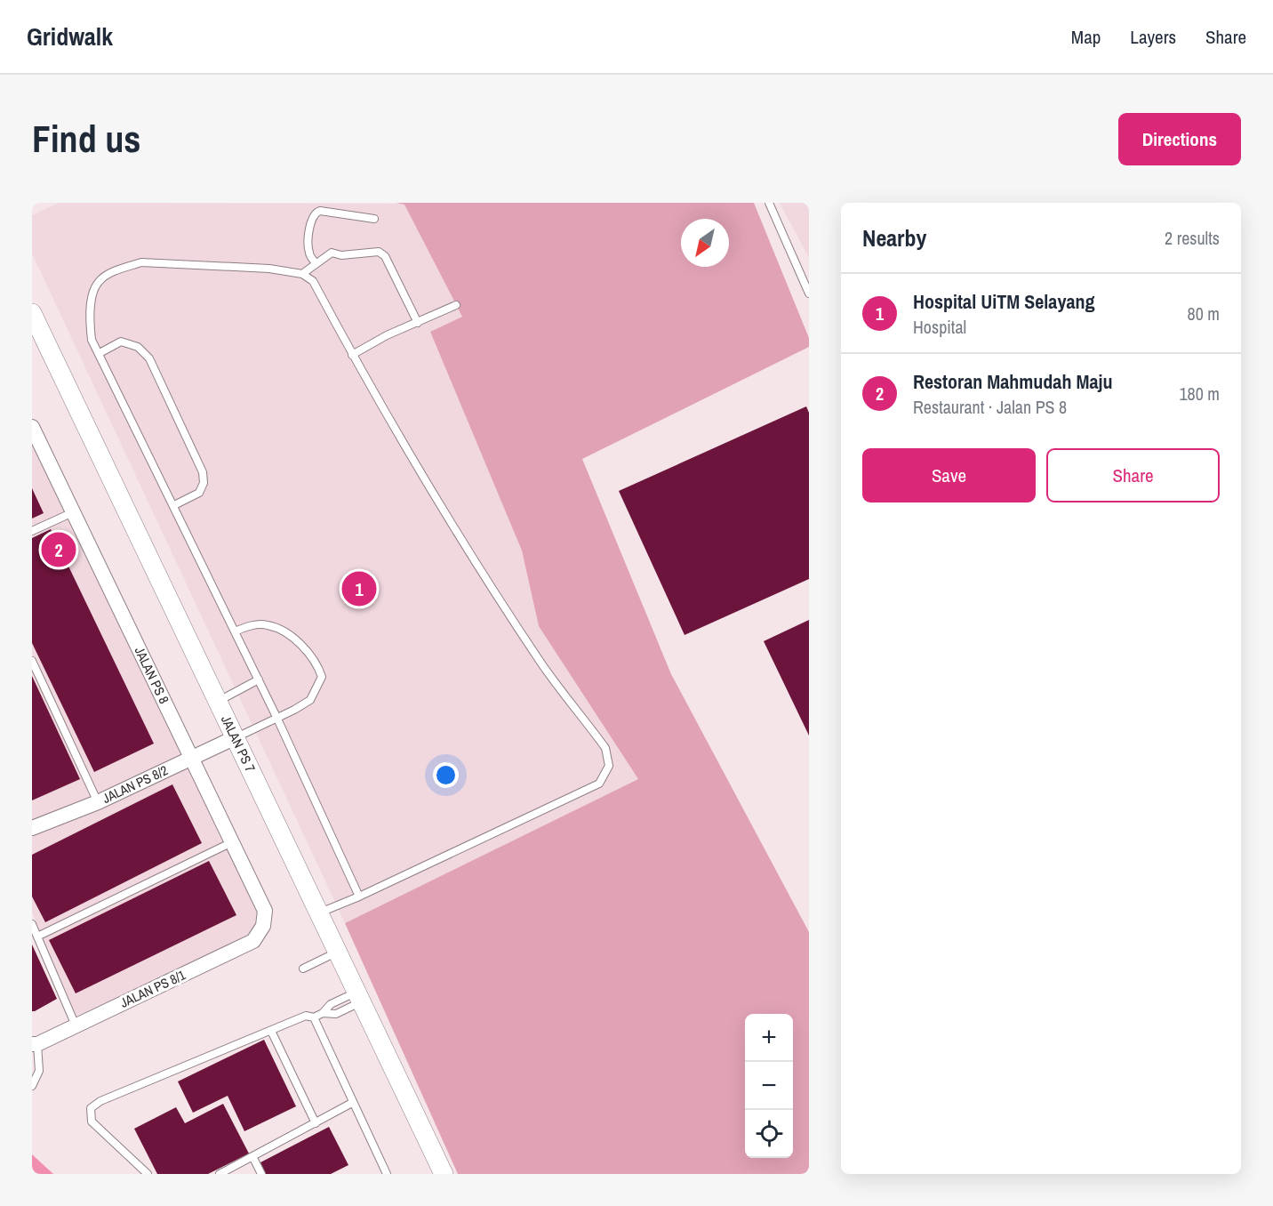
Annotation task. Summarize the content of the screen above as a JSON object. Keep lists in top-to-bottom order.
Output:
{
  "streets": {
    "street": [
      "JALAN PS 8",
      "JALAN PS 7",
      "JALAN PS 8/2",
      "JALAN PS 8/1"
    ]
  },
  "crossings": [
    ["JALAN PS 8", "JALAN PS 8/2"],
    ["JALAN PS 8", "JALAN PS 8/1"],
    ["JALAN PS 7", "JALAN PS 8/2"]
  ],
  "north": "bottom left",
  "page": {
    "header": "Gridwalk",
    "nav": ["Map", "Layers", "Share"],
    "buttons": [
      "Directions",
      ["Save", "Share"]
    ],
    "title": "Find us",
    "heading": ["Nearby", "2 results"],
    "list": [
      {
        "mark": "1",
        "name": "Hospital UiTM Selayang",
        "note": "Hospital",
        "value": "80 m"
      },
      {
        "mark": "2",
        "name": "Restoran Mahmudah Maju",
        "note": "Restaurant · Jalan PS 8",
        "value": "180 m"
      }
    ],
    "pins": ["2", "1"],
    "map_buttons": ["+", "−"]
  }
}
